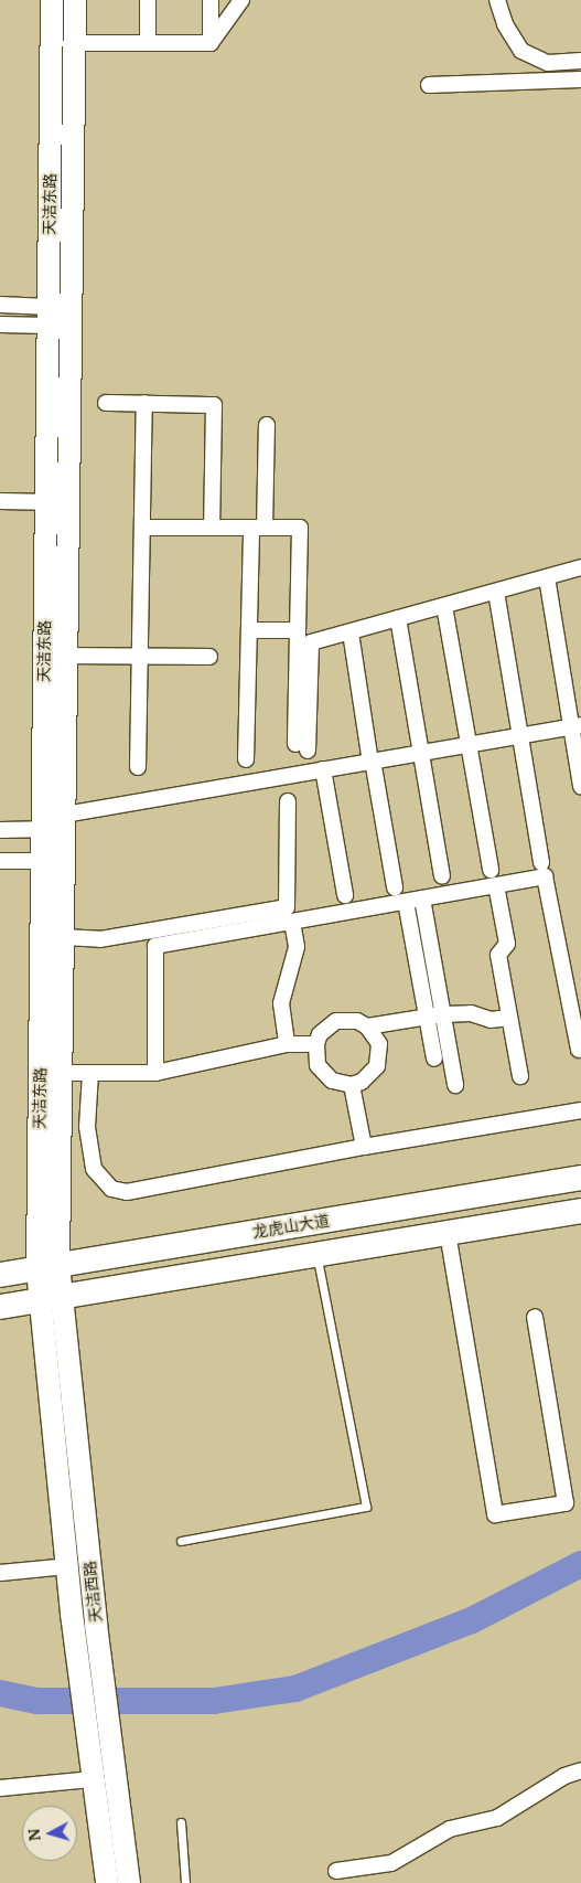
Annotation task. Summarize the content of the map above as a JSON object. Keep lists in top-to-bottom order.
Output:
{
  "streets": {
    "main road": ["天洁东路", "龙虎山大道", "天洁西路"]
  },
  "crossings": [
    ["天洁东路", "龙虎山大道"],
    ["天洁东路", "天洁西路"]
  ],
  "north": "left"
}
